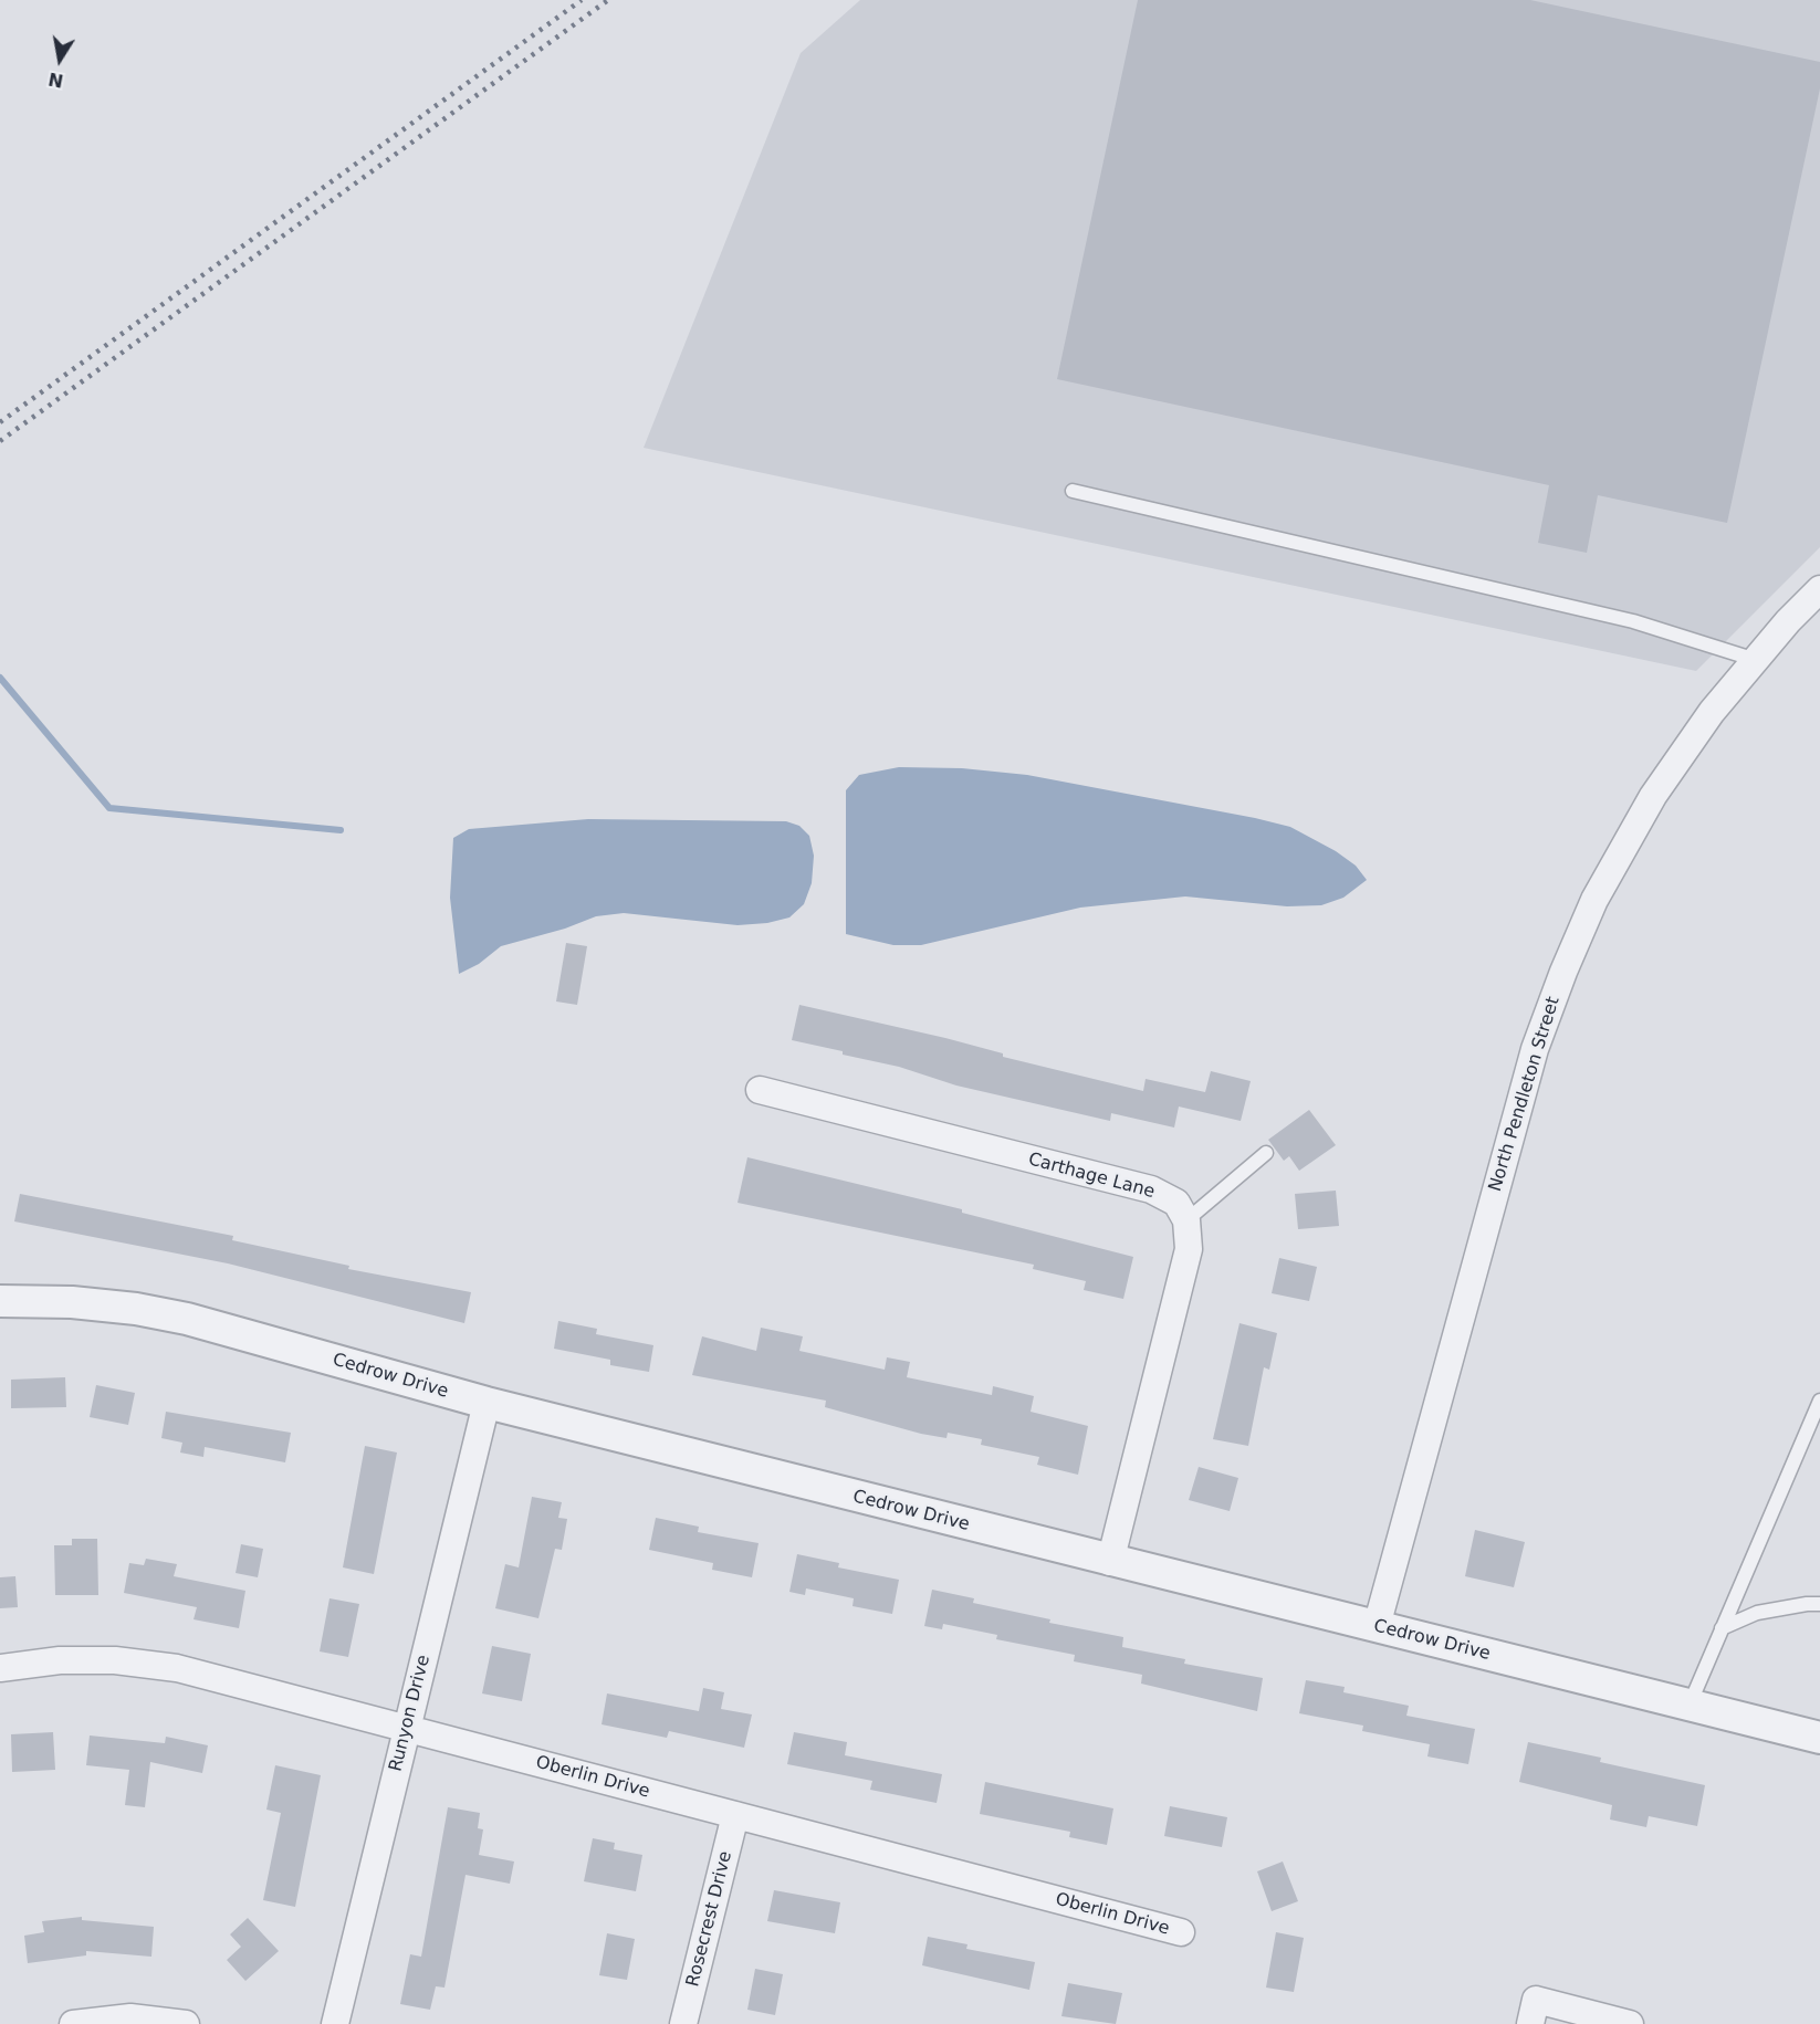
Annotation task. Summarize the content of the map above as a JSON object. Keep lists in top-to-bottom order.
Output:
{
  "streets": {
    "street": [
      "North Pendleton Street",
      "Carthage Lane",
      "Cedrow Drive",
      "Runyon Drive",
      "Oberlin Drive",
      "Rosecrest Drive"
    ]
  },
  "crossings": [
    ["North Pendleton Street", "Cedrow Drive"],
    ["Cedrow Drive", "Runyon Drive"],
    ["Runyon Drive", "Oberlin Drive"],
    ["Oberlin Drive", "Rosecrest Drive"]
  ],
  "north": "bottom"
}
